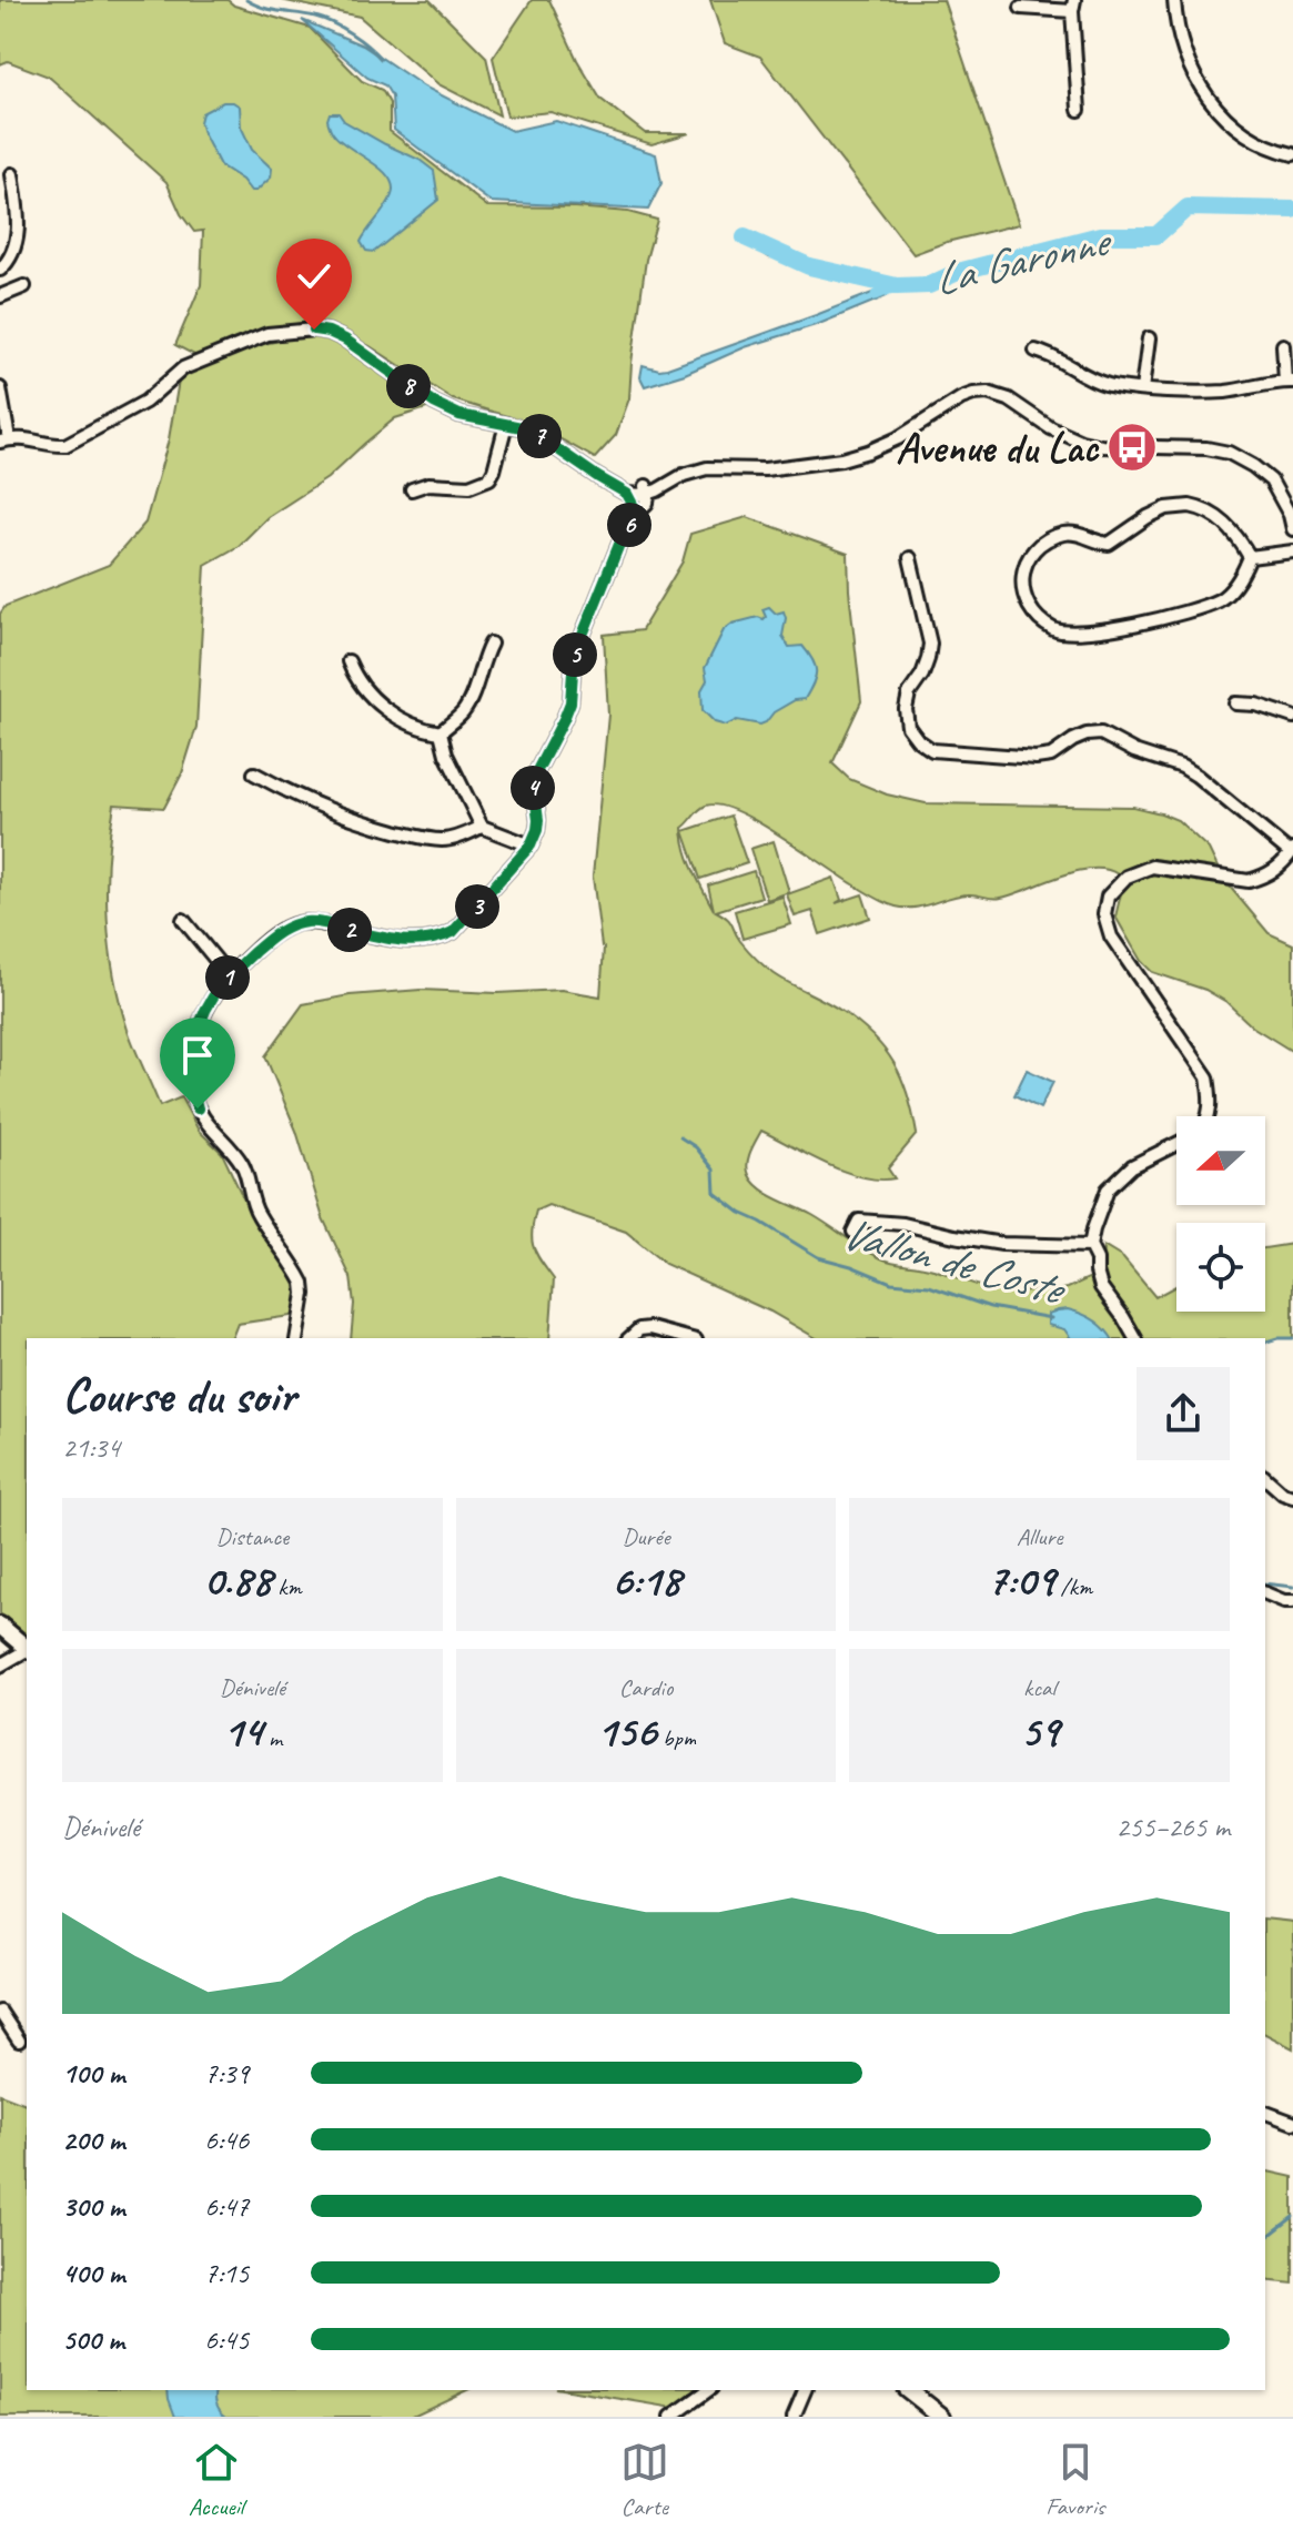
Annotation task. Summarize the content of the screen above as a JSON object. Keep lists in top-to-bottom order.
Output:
{
  "water": ["La Garonne", "Vallon de Coste"],
  "places": {
    "bus stop": ["Avenue du Lac"]
  },
  "north": "left",
  "page": {
    "pins": [
      "8",
      "7",
      "6",
      "5",
      "4",
      "3",
      "2",
      "1"
    ],
    "heading": ["Course du soir", "21:34"],
    "stats": [
      ["Distance", "0.88 km"],
      ["Durée", "6:18"],
      ["Allure", "7:09 /km"],
      ["Dénivelé", "14 m"],
      ["Cardio", "156 bpm"],
      ["kcal", "59"]
    ],
    "chart": ["Dénivelé", "255–265 m"],
    "list": [
      {
        "name": "100 m",
        "note": "7:39"
      },
      {
        "name": "200 m",
        "note": "6:46"
      },
      {
        "name": "300 m",
        "note": "6:47"
      },
      {
        "name": "400 m",
        "note": "7:15"
      },
      {
        "name": "500 m",
        "note": "6:45"
      }
    ],
    "tabs": ["Accueil", "Carte", "Favoris"]
  }
}
